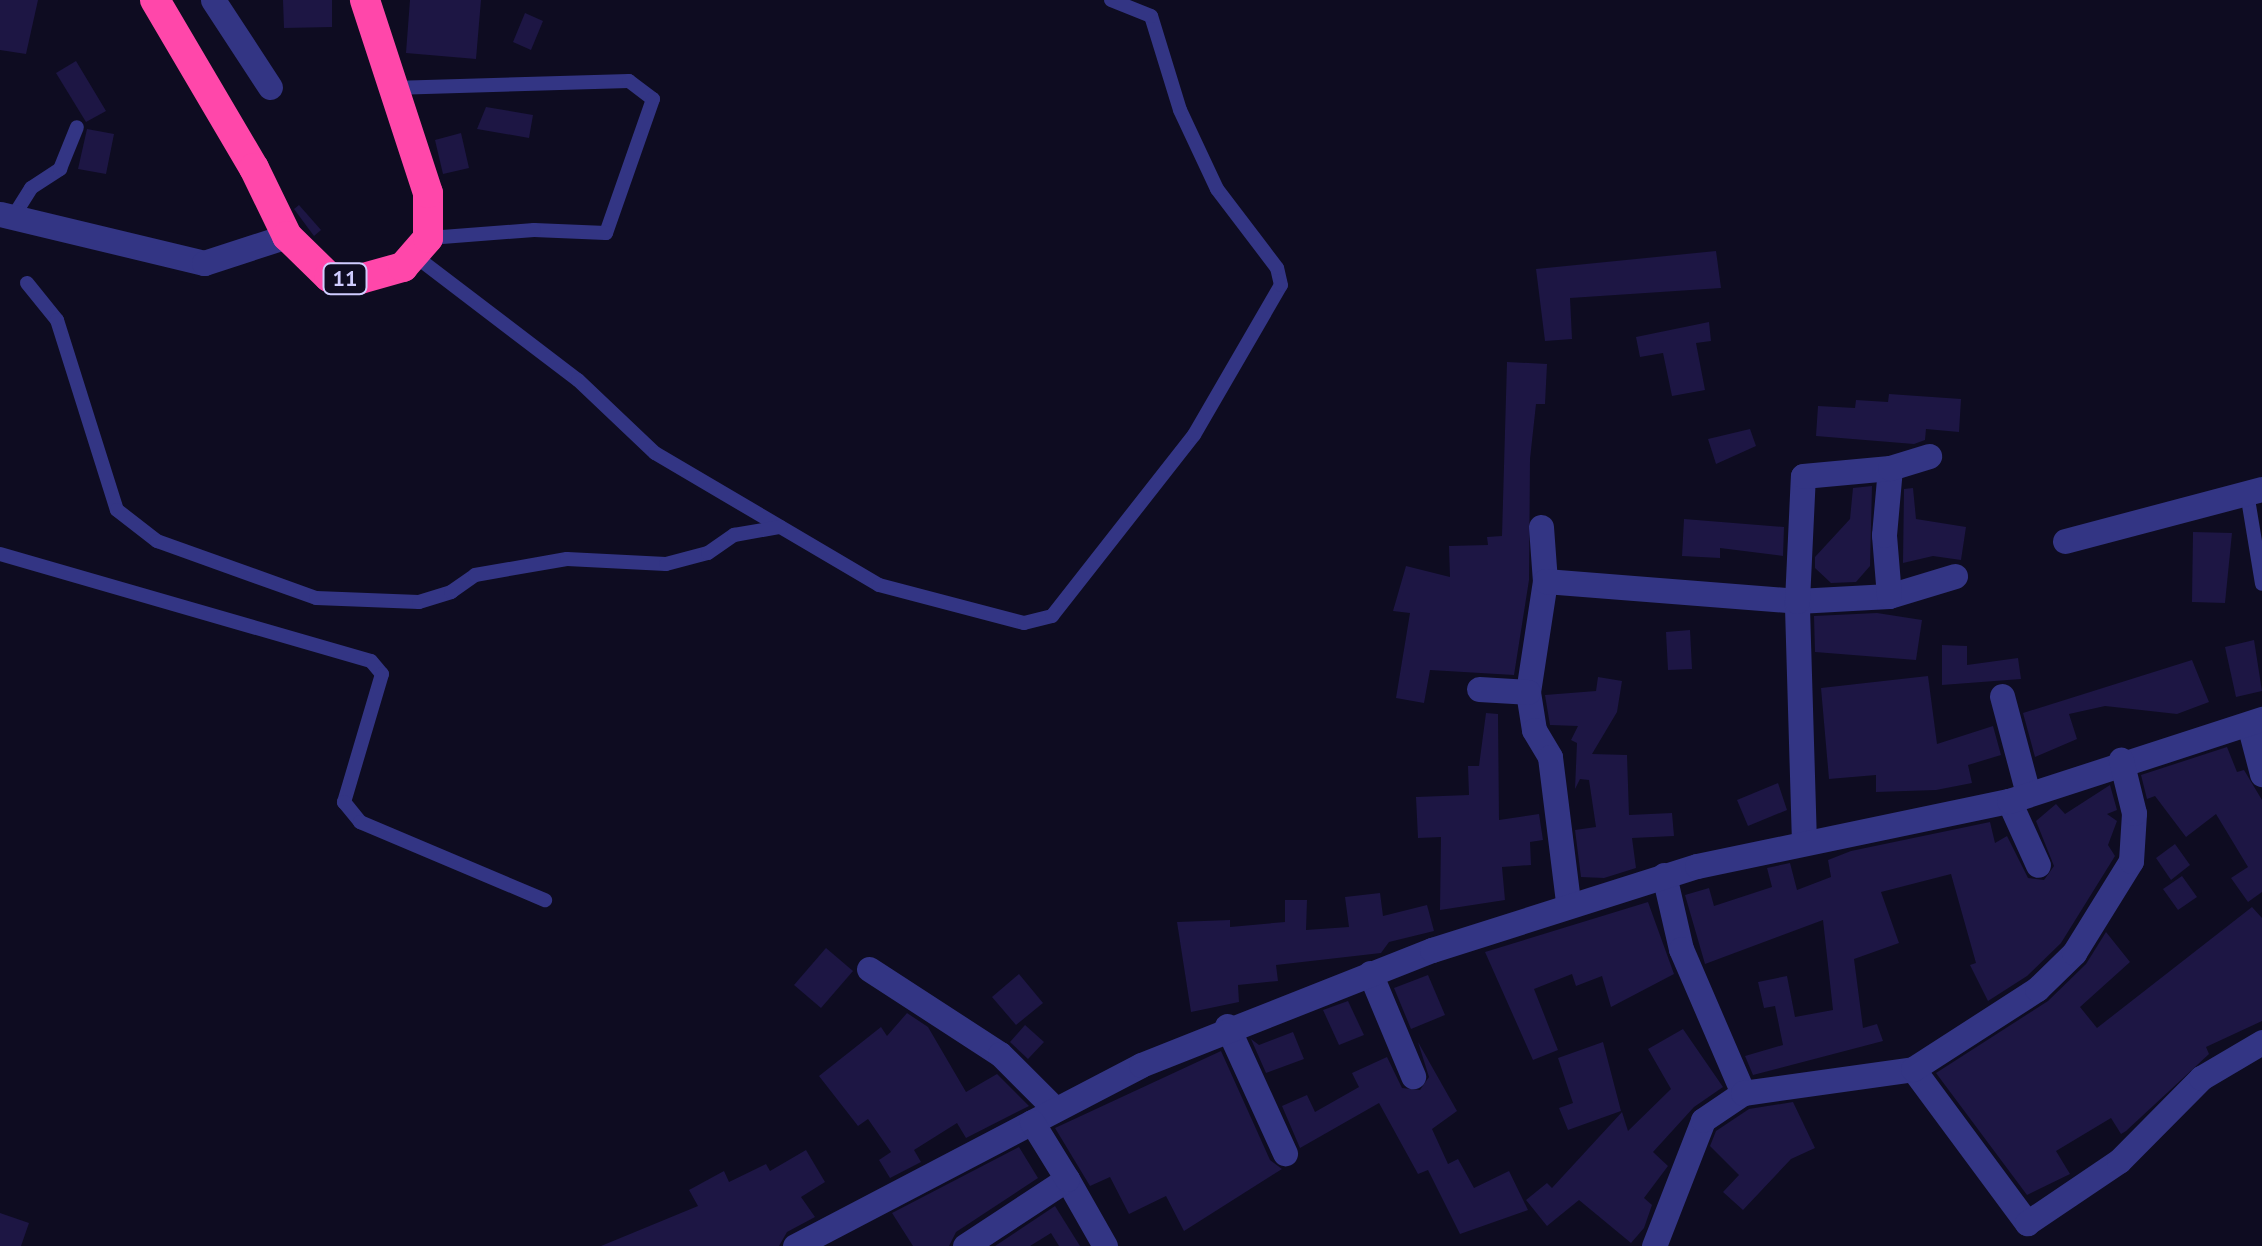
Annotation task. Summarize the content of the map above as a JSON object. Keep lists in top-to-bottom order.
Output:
{
  "streets": {
    "highway": ["11"]
  }
}
